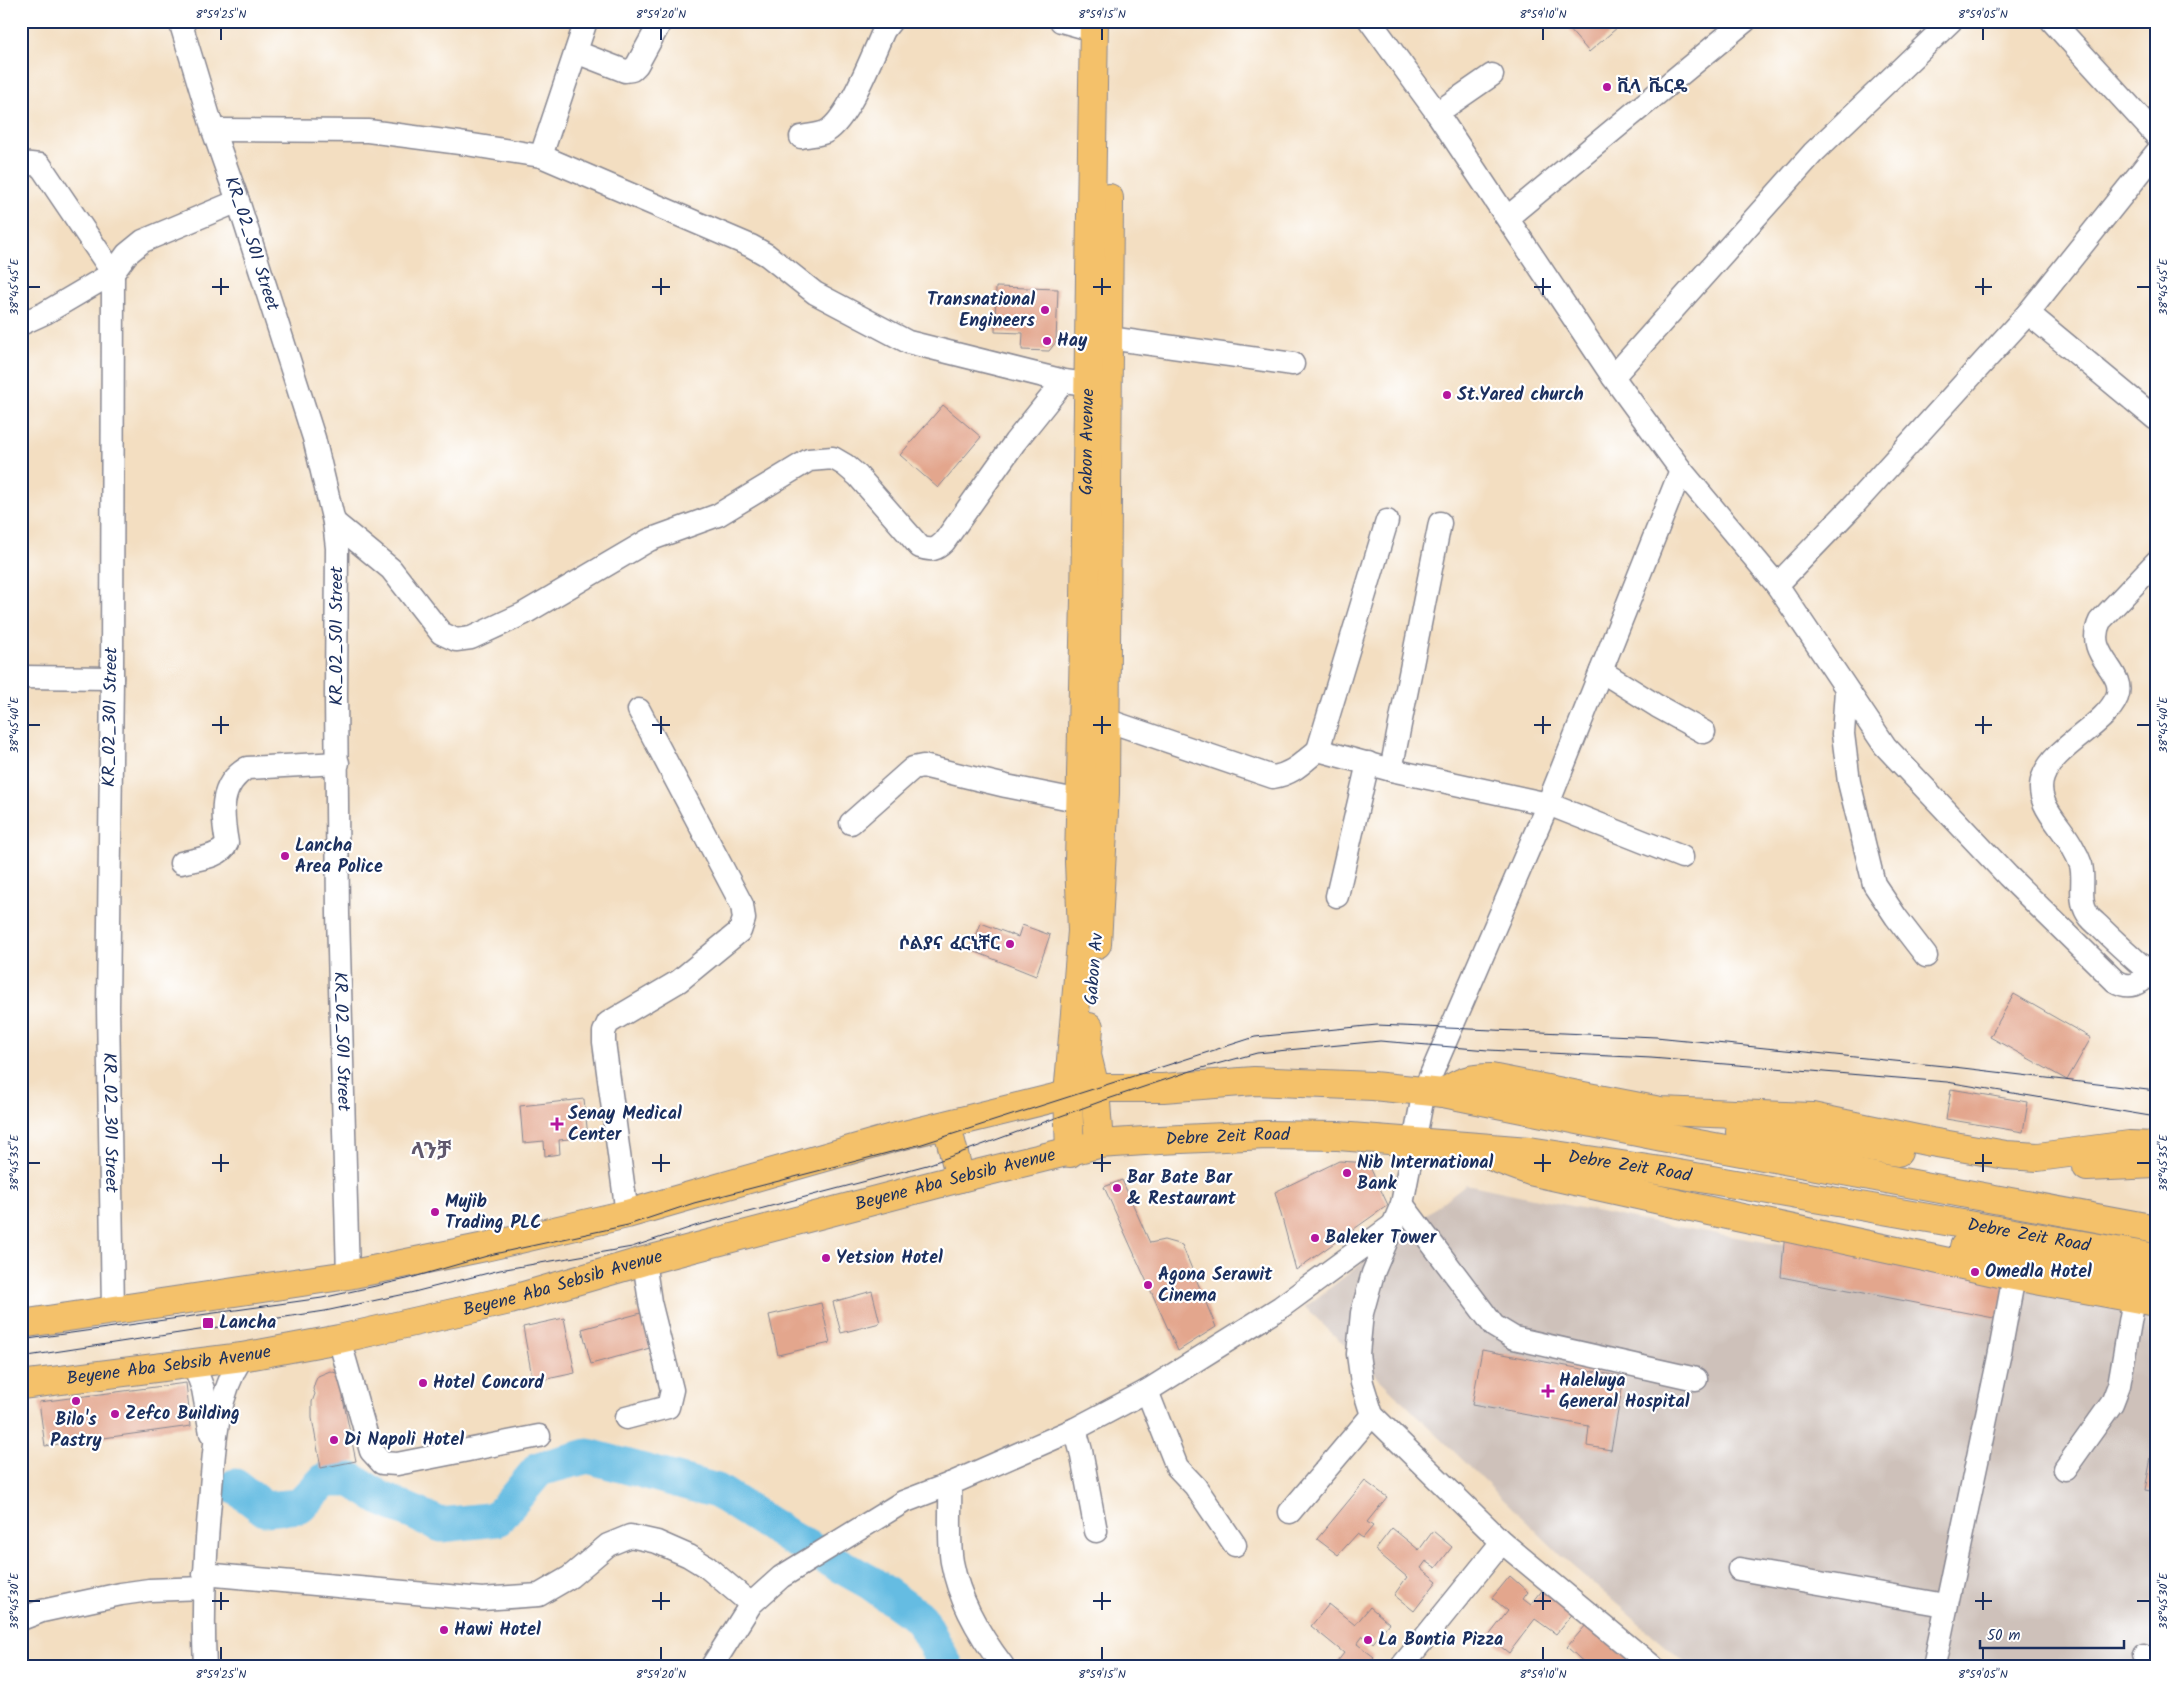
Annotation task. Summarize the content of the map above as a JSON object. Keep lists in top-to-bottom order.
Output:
{
  "streets": {
    "main road": [
      "Gabon Avenue",
      "Gabon Av",
      "Debre Zeit Road",
      "Beyene Aba Sebsib Avenue"
    ],
    "street": ["KR_02_501 Street", "KR_02_301 Street"]
  },
  "crossings": [
    ["Gabon Avenue", "Gabon Av"],
    ["Gabon Av", "Debre Zeit Road"],
    ["Gabon Av", "Beyene Aba Sebsib Avenue"],
    ["Debre Zeit Road", "Beyene Aba Sebsib Avenue"]
  ],
  "districts": ["ላንቻ"],
  "places": {
    "other": [
      "ቪላ ቬርዴ",
      "Transnational Engineers",
      "Hay",
      "St.Yared church",
      "Lancha Area Police",
      "ሶልያና ፈርኒቸር",
      "Nib International Bank",
      "Bar Bate Bar & Restaurant",
      "Mujib Trading PLC",
      "Baleker Tower",
      "Yetsion Hotel",
      "Omedla Hotel",
      "Agona Serawit Cinema",
      "Hotel Concord",
      "Bilo's Pastry",
      "Zefco Building",
      "Di Napoli Hotel",
      "Hawi Hotel",
      "La Bontia Pizza"
    ],
    "health": ["Senay Medical Center", "Haleluya General Hospital"],
    "transit": ["Lancha"]
  },
  "scale_bar": "50 m",
  "coordinates": [
    "8°59'25\"N",
    "8°59'20\"N",
    "8°59'15\"N",
    "8°59'10\"N",
    "8°59'05\"N",
    "38°45'45\"E",
    "38°45'40\"E",
    "38°45'35\"E",
    "38°45'30\"E"
  ]
}
